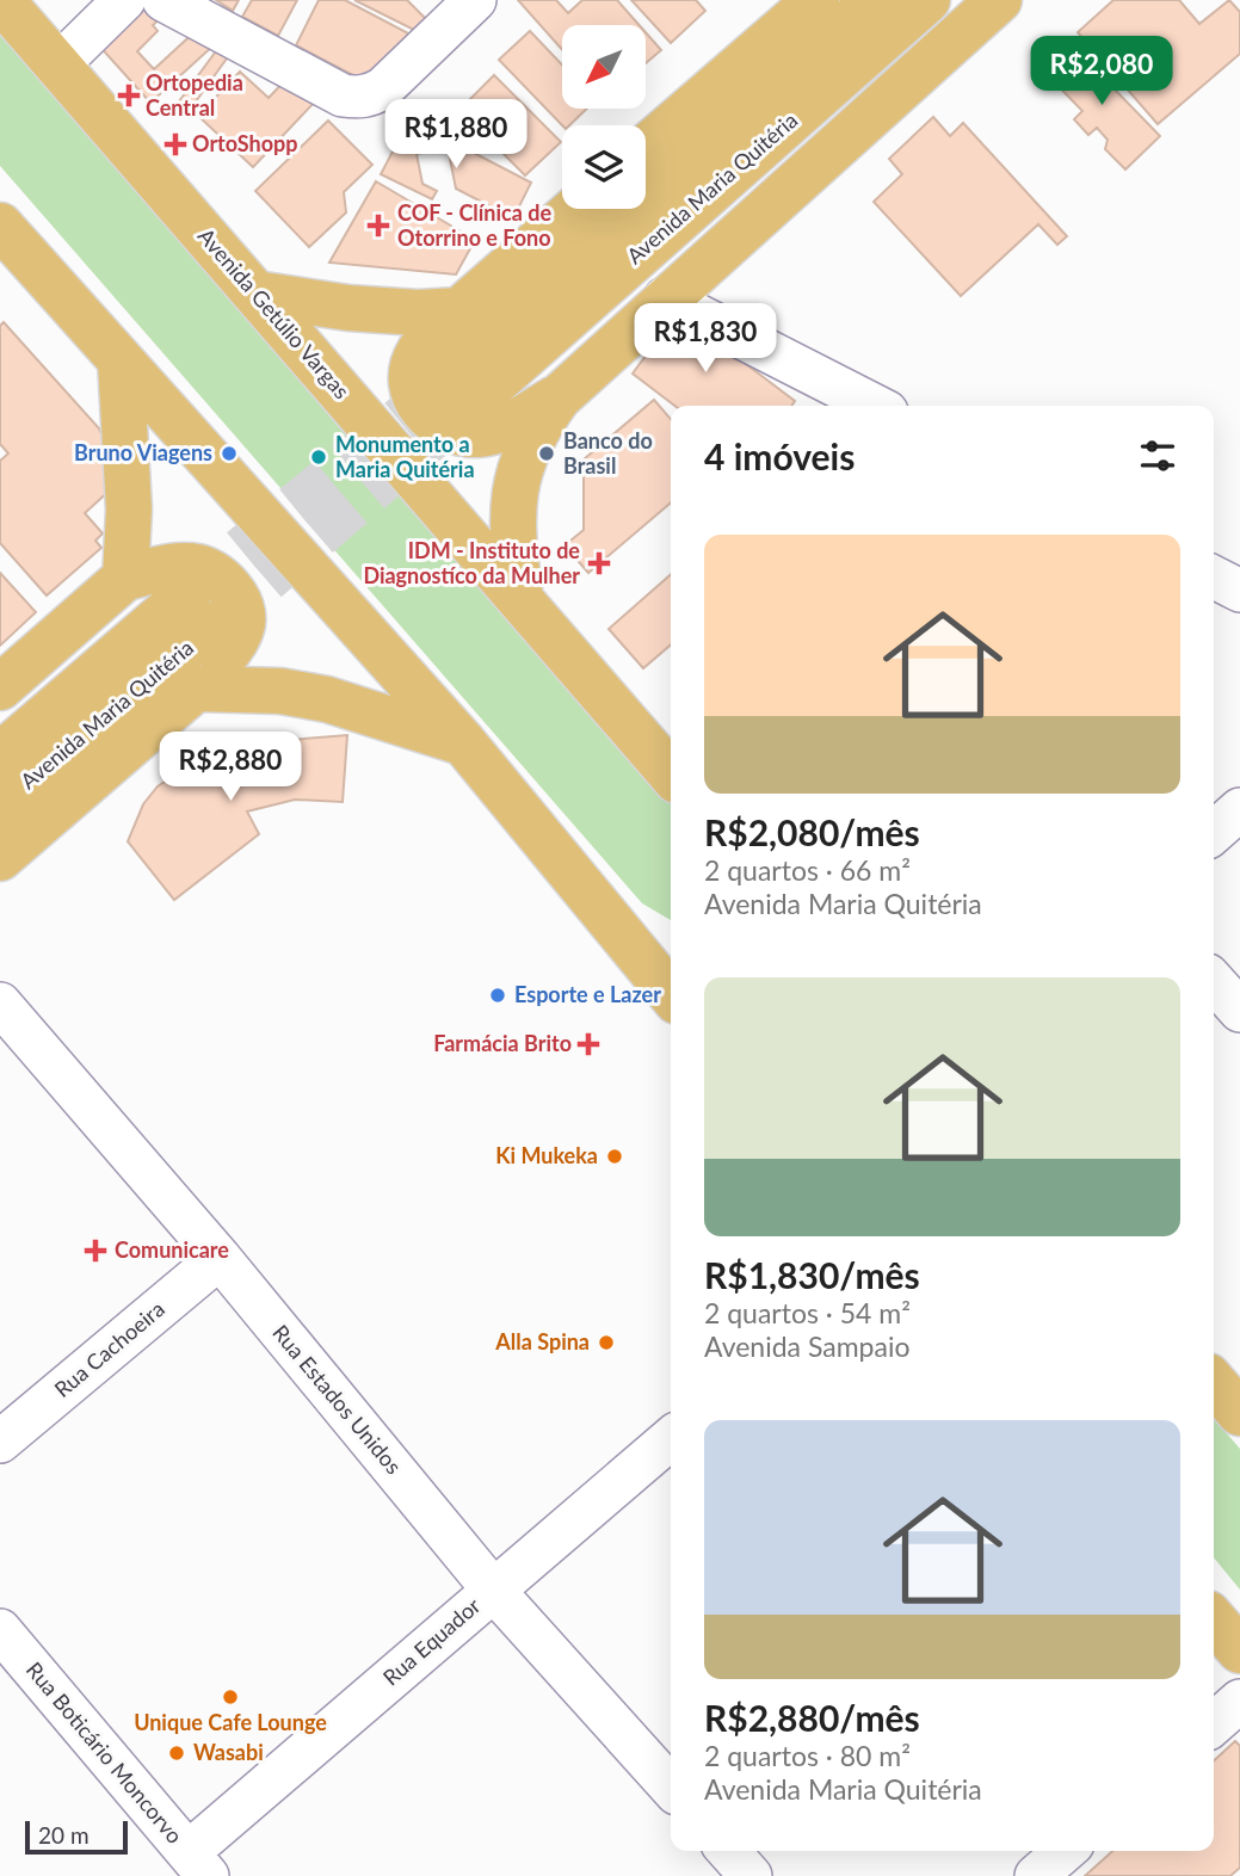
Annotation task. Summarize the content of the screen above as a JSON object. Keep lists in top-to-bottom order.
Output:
{
  "streets": {
    "main road": ["Avenida Maria Quitéria", "Avenida Getúlio Vargas"],
    "street": [
      "Rua Cachoeira",
      "Rua Estados Unidos",
      "Rua Equador",
      "Rua Boticário Moncorvo"
    ]
  },
  "crossings": [
    ["Rua Cachoeira", "Rua Estados Unidos"],
    ["Rua Estados Unidos", "Rua Equador"],
    ["Rua Equador", "Rua Boticário Moncorvo"]
  ],
  "places": {
    "health": [
      "Ortopedia Central",
      "OrtoShopp",
      "COF - Clínica de Otorrino e Fono",
      "IDM - Instituto de Diagnostíco da Mulher",
      "Farmácia Brito",
      "Comunicare"
    ],
    "other": [
      "Bruno Viagens",
      "Banco do Brasil",
      "Monumento a Maria Quitéria",
      "Esporte e Lazer",
      "Ki Mukeka",
      "Alla Spina",
      "Unique Cafe Lounge",
      "Wasabi"
    ]
  },
  "scale_bar": "20 m",
  "north": "bottom left",
  "page": {
    "price": [
      "R$2,080",
      "R$1,880",
      "R$1,830",
      "R$2,880"
    ],
    "heading": "4 imóveis",
    "list": [
      {
        "name": "R$2,080/mês",
        "note": "2 quartos · 66 m² · Avenida Maria Quitéria"
      },
      {
        "name": "R$1,830/mês",
        "note": "2 quartos · 54 m² · Avenida Sampaio"
      },
      {
        "name": "R$2,880/mês",
        "note": "2 quartos · 80 m² · Avenida Maria Quitéria"
      }
    ],
    "scale": "20 m"
  }
}
